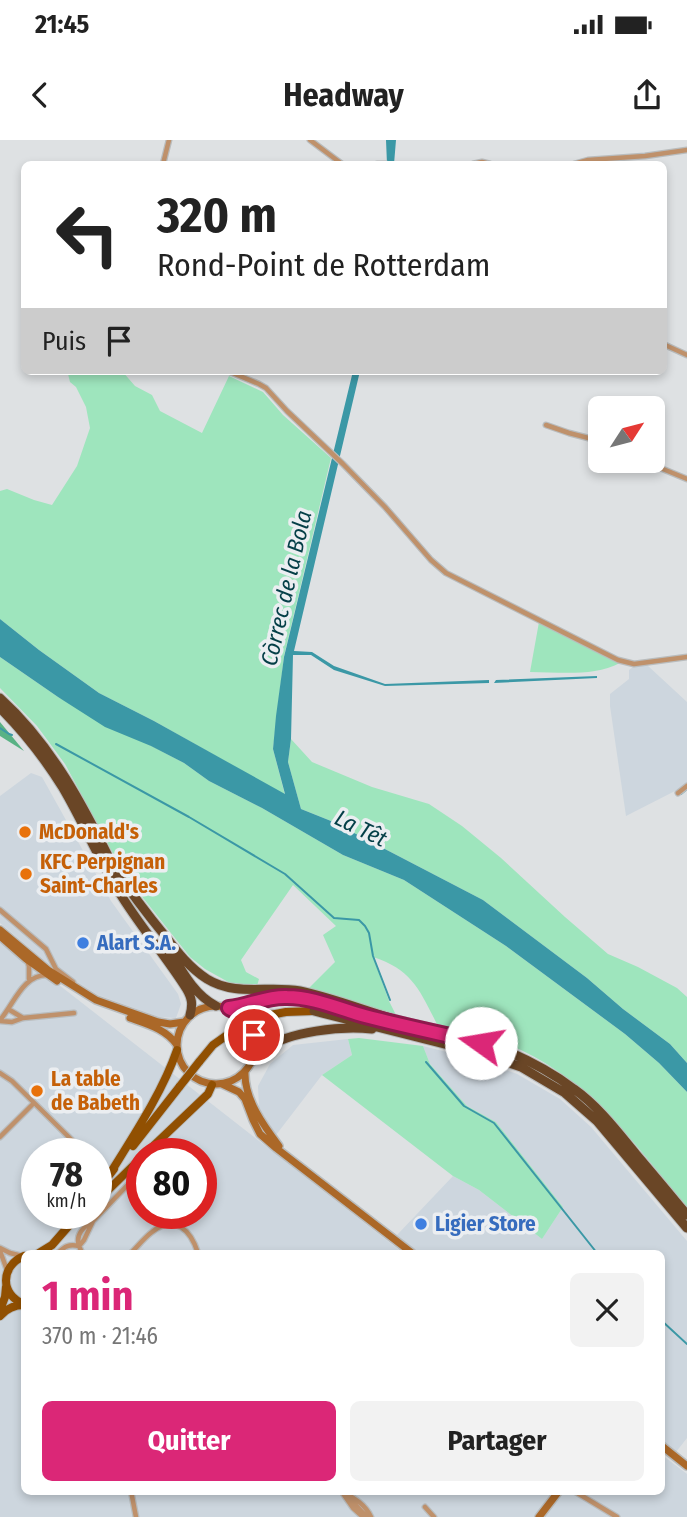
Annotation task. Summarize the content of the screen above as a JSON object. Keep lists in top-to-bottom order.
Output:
{
  "water": ["Còrrec de la Bola", "La Têt"],
  "places": [
    "McDonald's",
    "KFC Perpignan Saint-Charles",
    "Alart S.A.",
    "La table de Babeth",
    "Ligier Store"
  ],
  "north": "top right",
  "page": {
    "status": "21:45",
    "header": "Headway",
    "turn": ["320 m", "Rond-Point de Rotterdam"],
    "then": "Puis",
    "speed": "78 km/h",
    "limit": "80",
    "heading": ["1 min", "370 m · 21:46"],
    "buttons": ["Quitter", "Partager"]
  }
}
